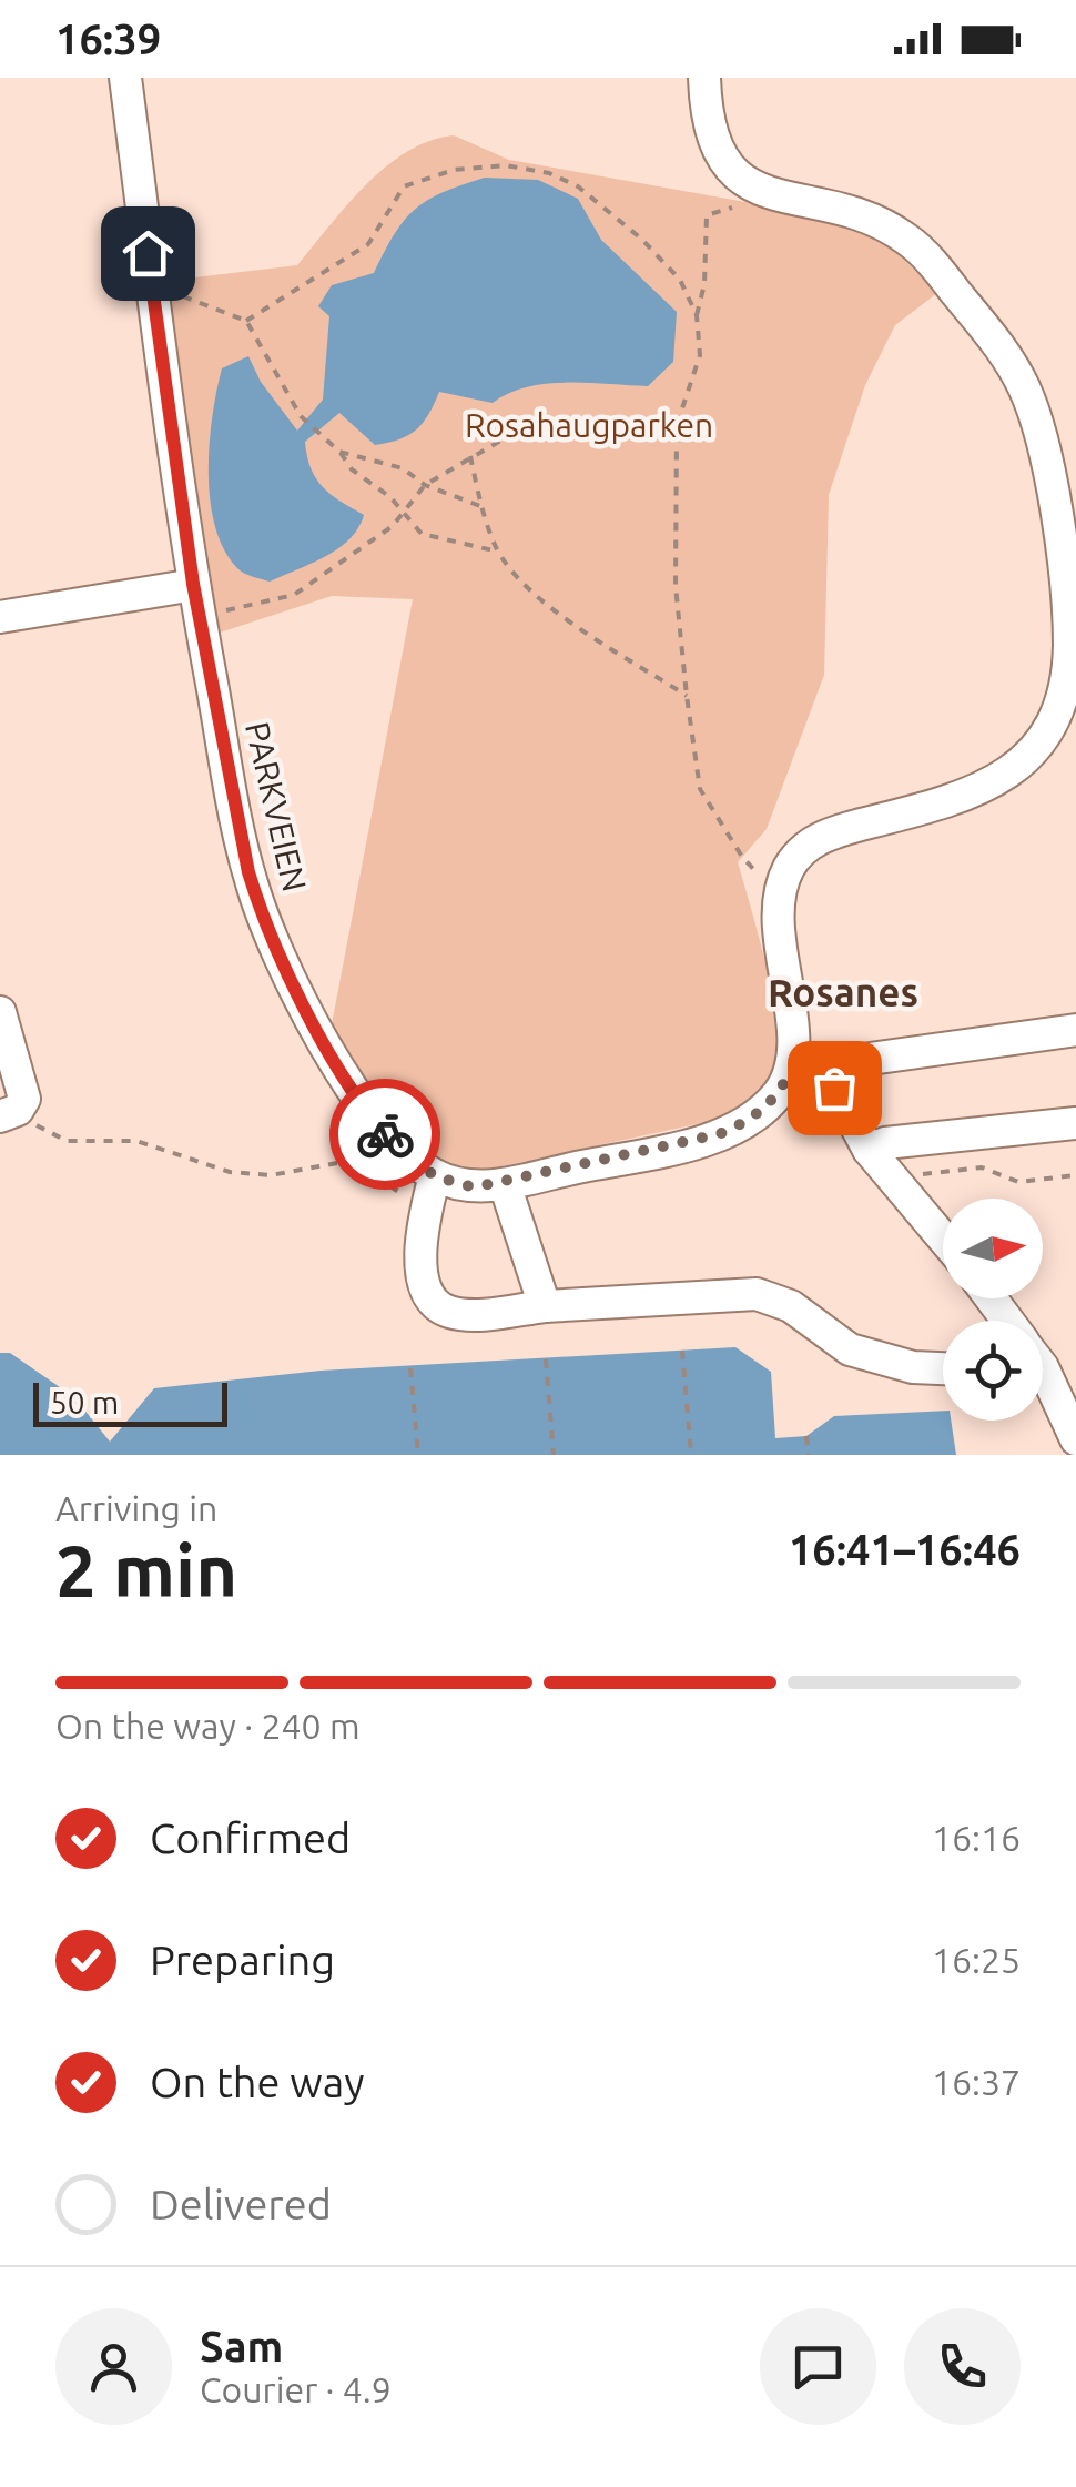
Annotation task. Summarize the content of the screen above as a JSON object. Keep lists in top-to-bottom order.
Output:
{
  "streets": {
    "street": ["PARKVEIEN"]
  },
  "districts": ["Rosanes"],
  "parks": ["Rosahaugparken"],
  "scale_bar": "50 m",
  "north": "right",
  "page": {
    "status": "16:39",
    "scale": "50 m",
    "heading": ["2 min", "Arriving in", "16:41–16:46"],
    "panel": ["Sam", "Courier · 4.9"],
    "bar": "On the way · 240 m",
    "list": [
      ["Confirmed", "16:16"],
      ["Preparing", "16:25"],
      ["On the way", "16:37"],
      "Delivered"
    ]
  }
}
